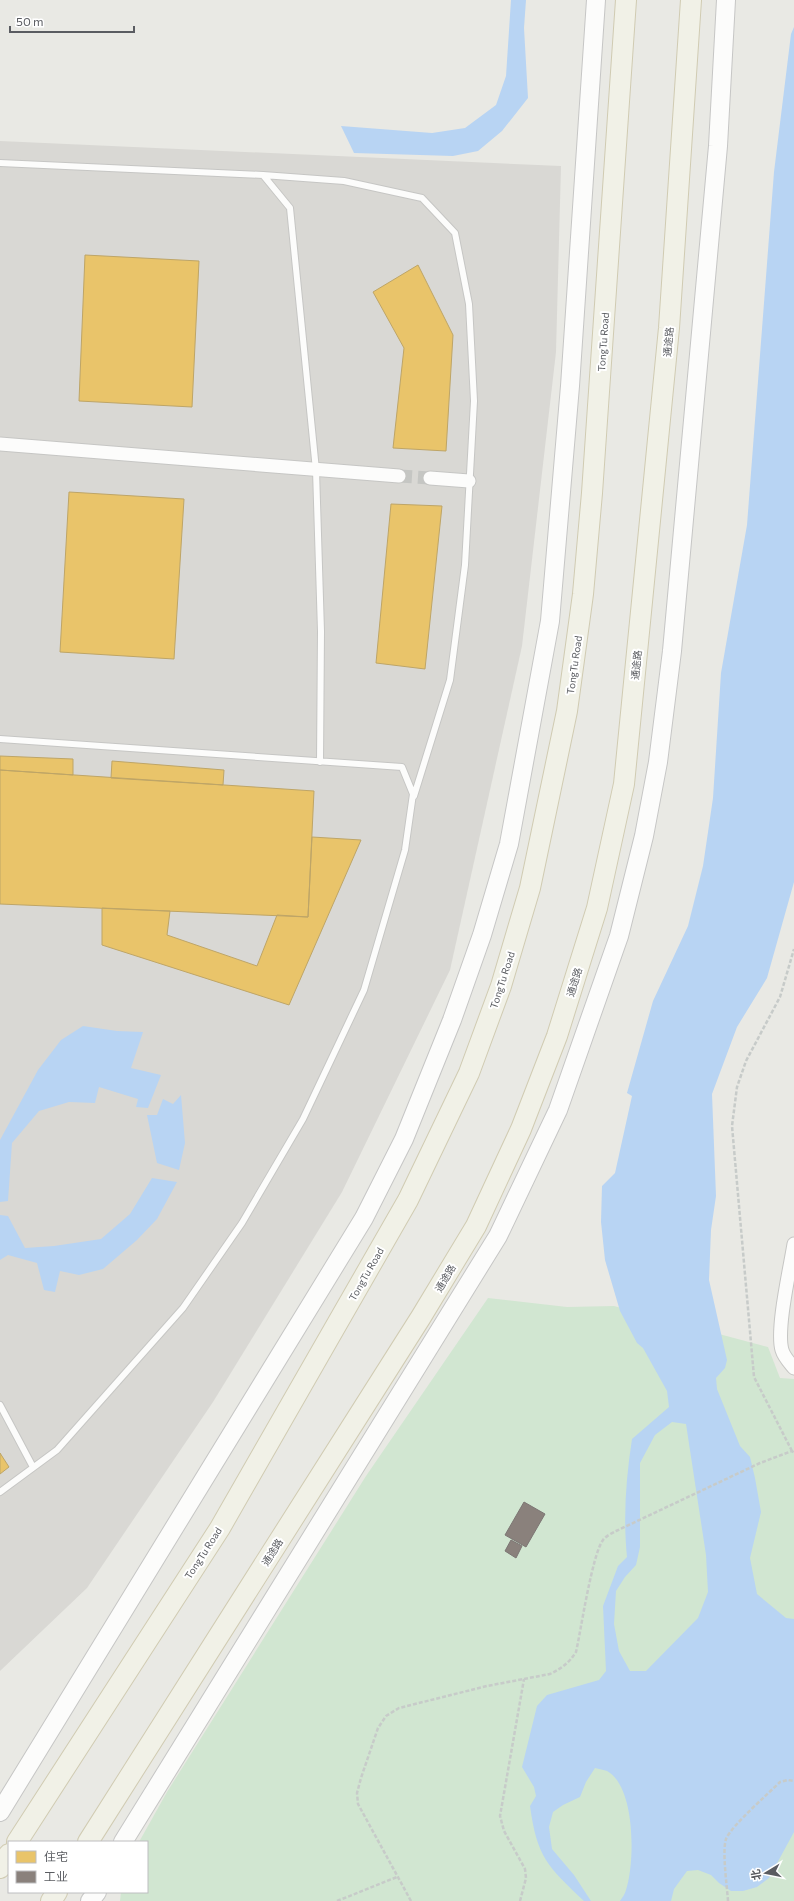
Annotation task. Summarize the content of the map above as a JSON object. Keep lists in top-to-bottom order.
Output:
{
  "streets": {
    "main road": ["TongTu Road", "通途路"]
  },
  "legend": ["住宅", "工业"],
  "scale_bar": "50 m",
  "north": "left"
}
